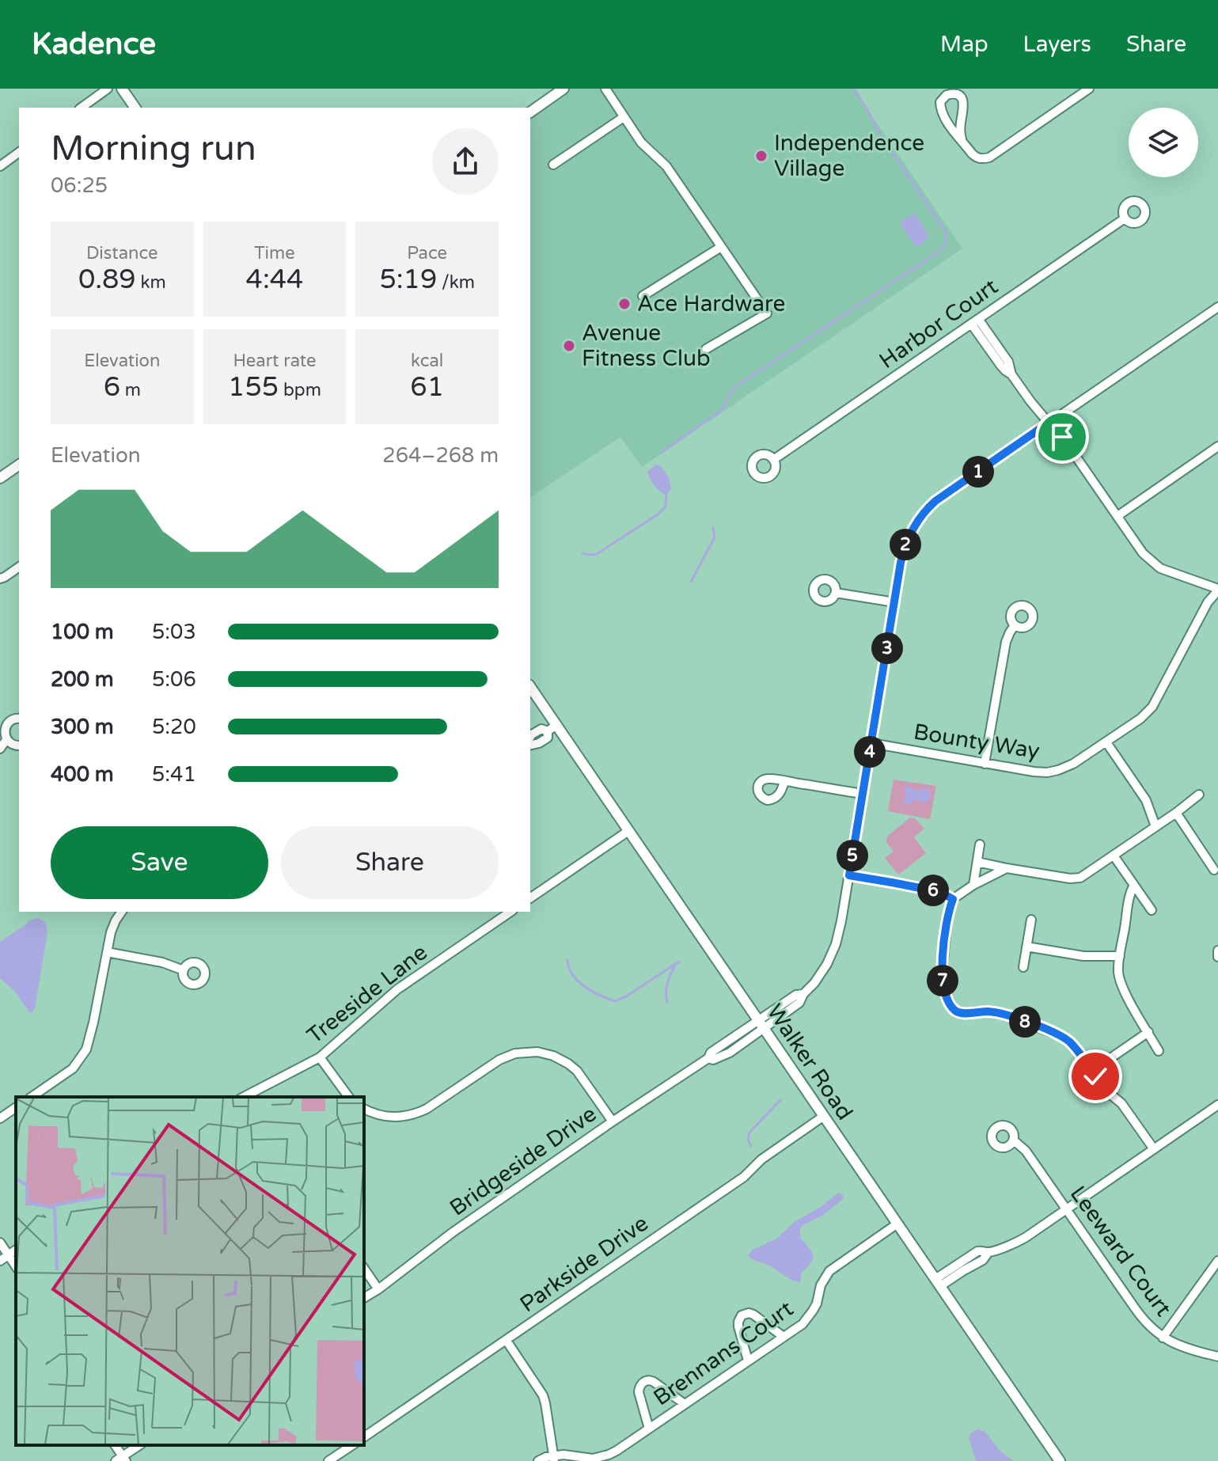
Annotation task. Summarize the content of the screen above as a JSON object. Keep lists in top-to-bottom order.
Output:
{
  "streets": {
    "street": [
      "Harbor Court",
      "Bounty Way",
      "Treeside Lane",
      "Walker Road",
      "Bridgeside Drive",
      "Leeward Court",
      "Parkside Drive",
      "Brennans Court"
    ]
  },
  "crossings": [
    ["Walker Road", "Bridgeside Drive"],
    ["Walker Road", "Parkside Drive"],
    ["Walker Road", "Brennans Court"]
  ],
  "places": ["Independence Village", "Ace Hardware", "Avenue Fitness Club"],
  "page": {
    "header": "Kadence",
    "nav": ["Map", "Layers", "Share"],
    "heading": ["Morning run", "06:25"],
    "stats": [
      ["Distance", "0.89 km"],
      ["Time", "4:44"],
      ["Pace", "5:19 /km"],
      ["Elevation", "6 m"],
      ["Heart rate", "155 bpm"],
      ["kcal", "61"]
    ],
    "chart": ["Elevation", "264–268 m"],
    "pins": [
      "1",
      "2",
      "3",
      "4",
      "5",
      "6",
      "7",
      "8"
    ],
    "list": [
      {
        "name": "100 m",
        "note": "5:03"
      },
      {
        "name": "200 m",
        "note": "5:06"
      },
      {
        "name": "300 m",
        "note": "5:20"
      },
      {
        "name": "400 m",
        "note": "5:41"
      }
    ],
    "buttons": ["Save", "Share"]
  }
}
